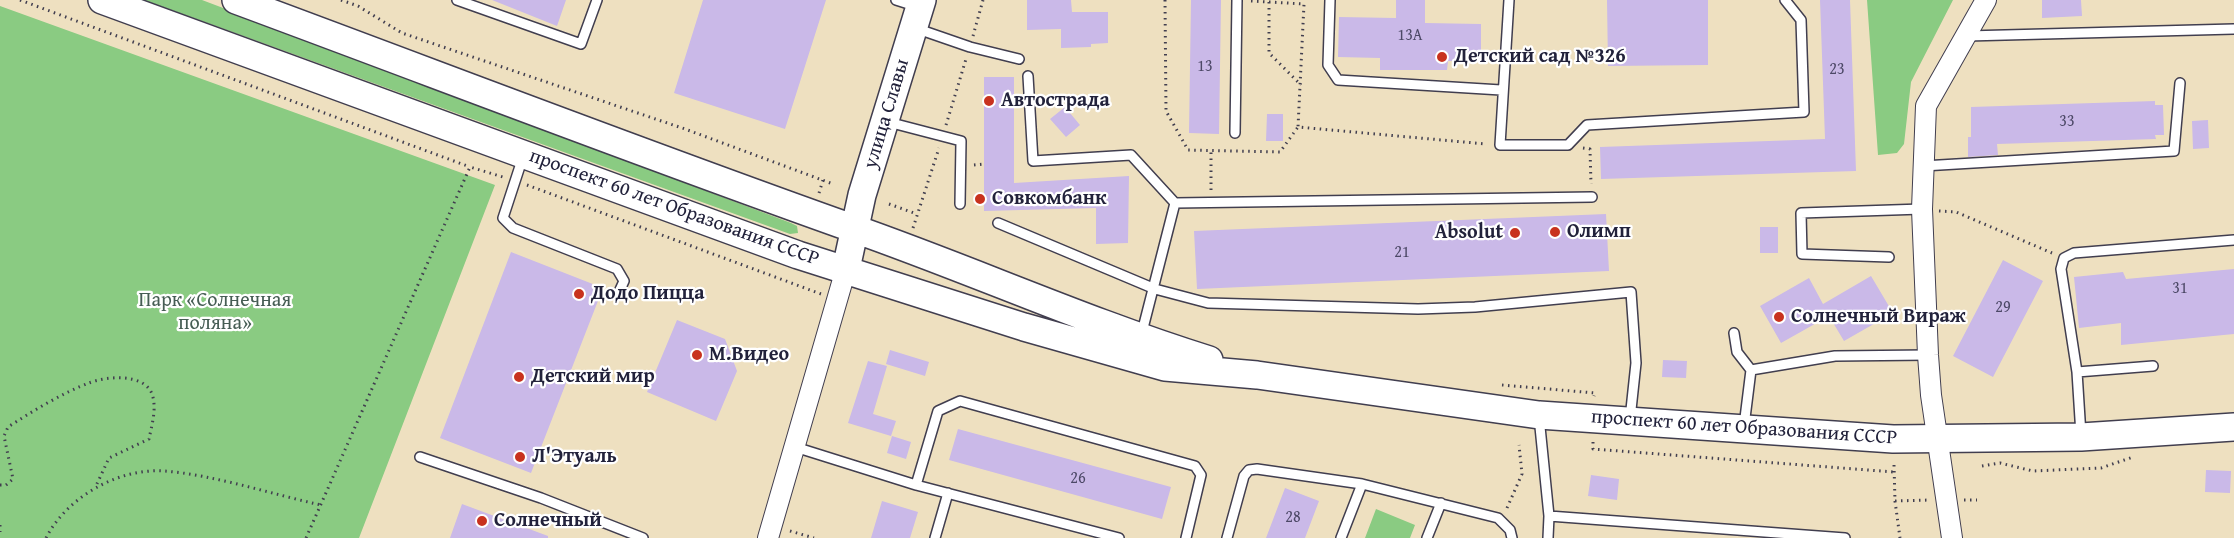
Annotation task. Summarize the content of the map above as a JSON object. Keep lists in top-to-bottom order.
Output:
{
  "streets": {
    "main road": ["улица Славы", "проспект 60 лет Образования СССР"]
  },
  "crossings": [
    ["улица Славы", "проспект 60 лет Образования СССР"]
  ],
  "parks": ["Парк «Солнечная поляна»"],
  "places": [
    "Детский сад №326",
    "Автострада",
    "Совкомбанк",
    "Олимп",
    "Absolut",
    "Додо Пицца",
    "Солнечный Вираж",
    "М.Видео",
    "Детский мир",
    "Л'Этуаль",
    "Солнечный"
  ],
  "house_numbers": [
    "13А",
    "13",
    "23",
    "33",
    "21",
    "31",
    "29",
    "26",
    "28"
  ]
}
